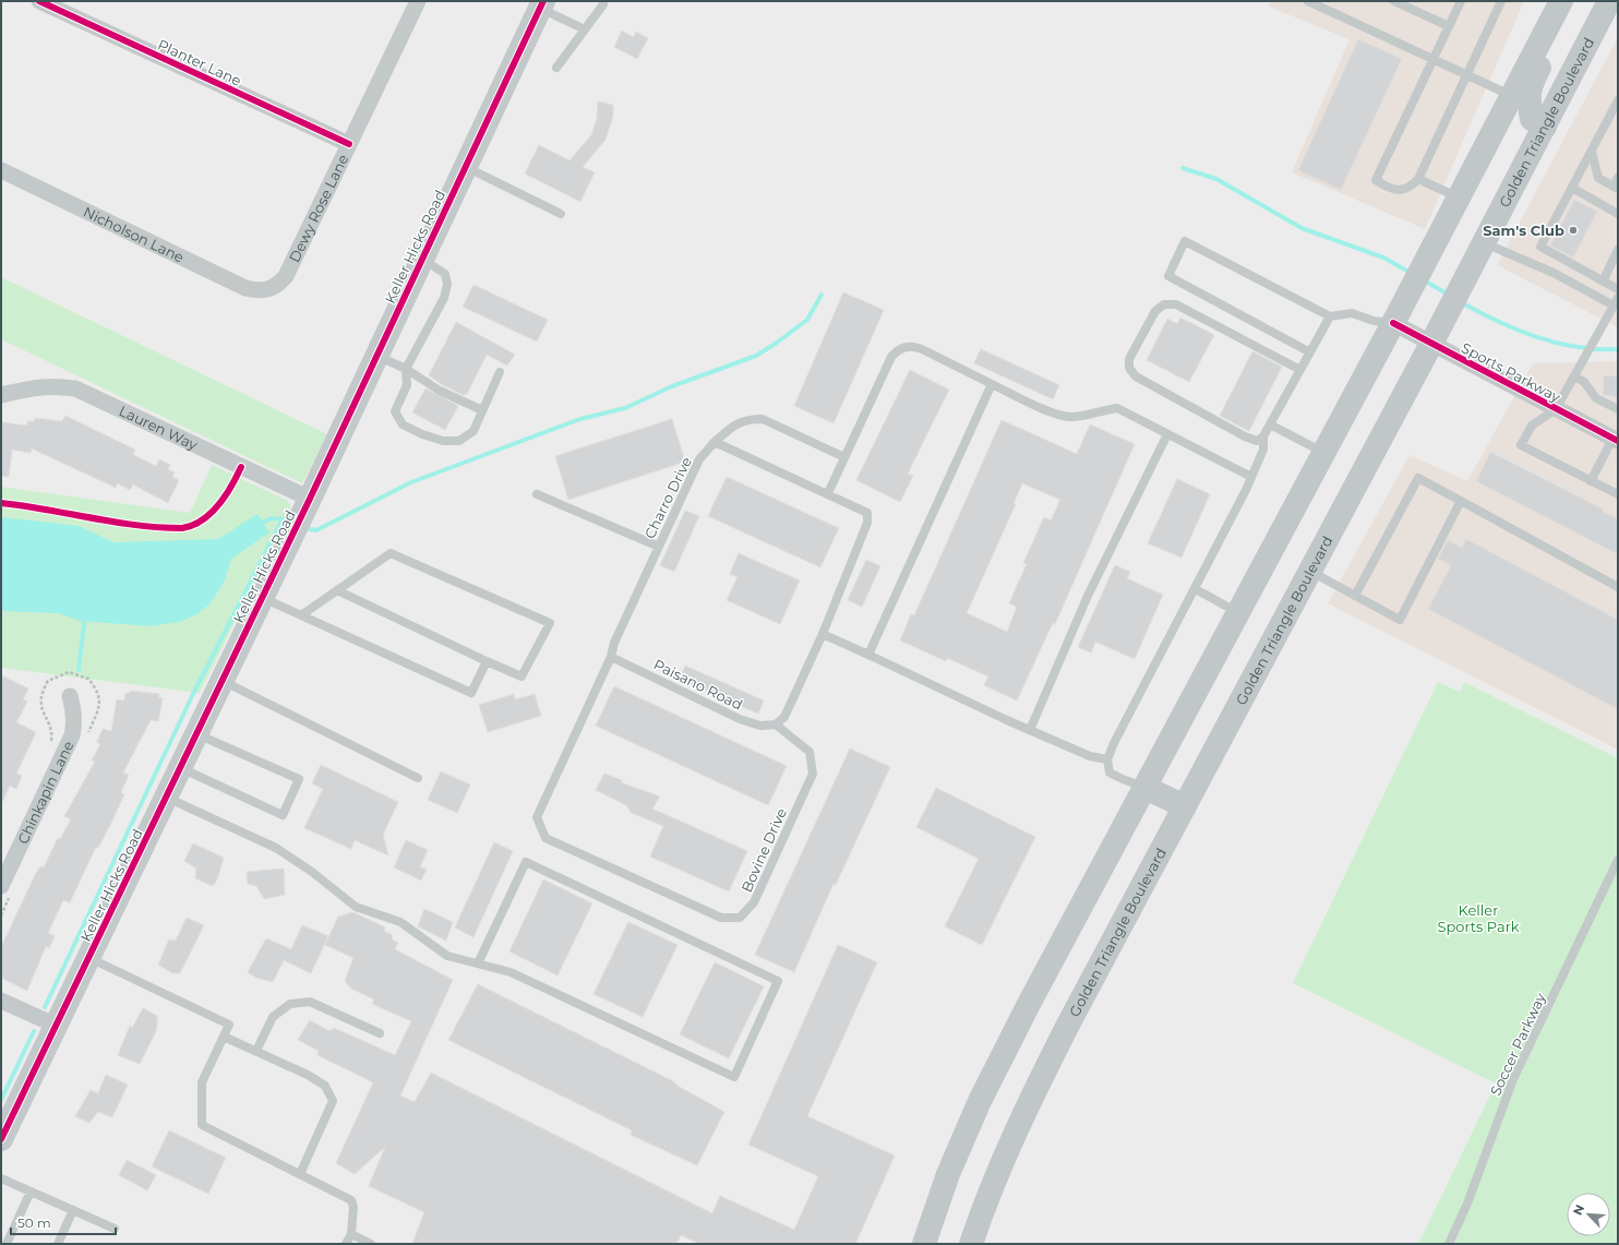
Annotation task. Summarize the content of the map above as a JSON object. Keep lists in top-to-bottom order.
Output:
{
  "streets": {
    "main road": ["Golden Triangle Boulevard"],
    "street": [
      "Planter Lane",
      "Dewy Rose Lane",
      "Nicholson Lane",
      "Keller Hicks Road",
      "Sports Parkway",
      "Lauren Way",
      "Chinkapin Lane"
    ],
    "lane": [
      "Charro Drive",
      "Paisano Road",
      "Bovine Drive",
      "Soccer Parkway"
    ]
  },
  "crossings": [
    ["Planter Lane", "Dewy Rose Lane"],
    ["Golden Triangle Boulevard", "Sports Parkway"],
    ["Dewy Rose Lane", "Nicholson Lane"],
    ["Keller Hicks Road", "Lauren Way"],
    ["Charro Drive", "Paisano Road"],
    ["Charro Drive", "Bovine Drive"],
    ["Paisano Road", "Bovine Drive"]
  ],
  "parks": ["Keller Sports Park"],
  "places": ["Sam's Club"],
  "scale_bar": "50 m",
  "north": "top left"
}
